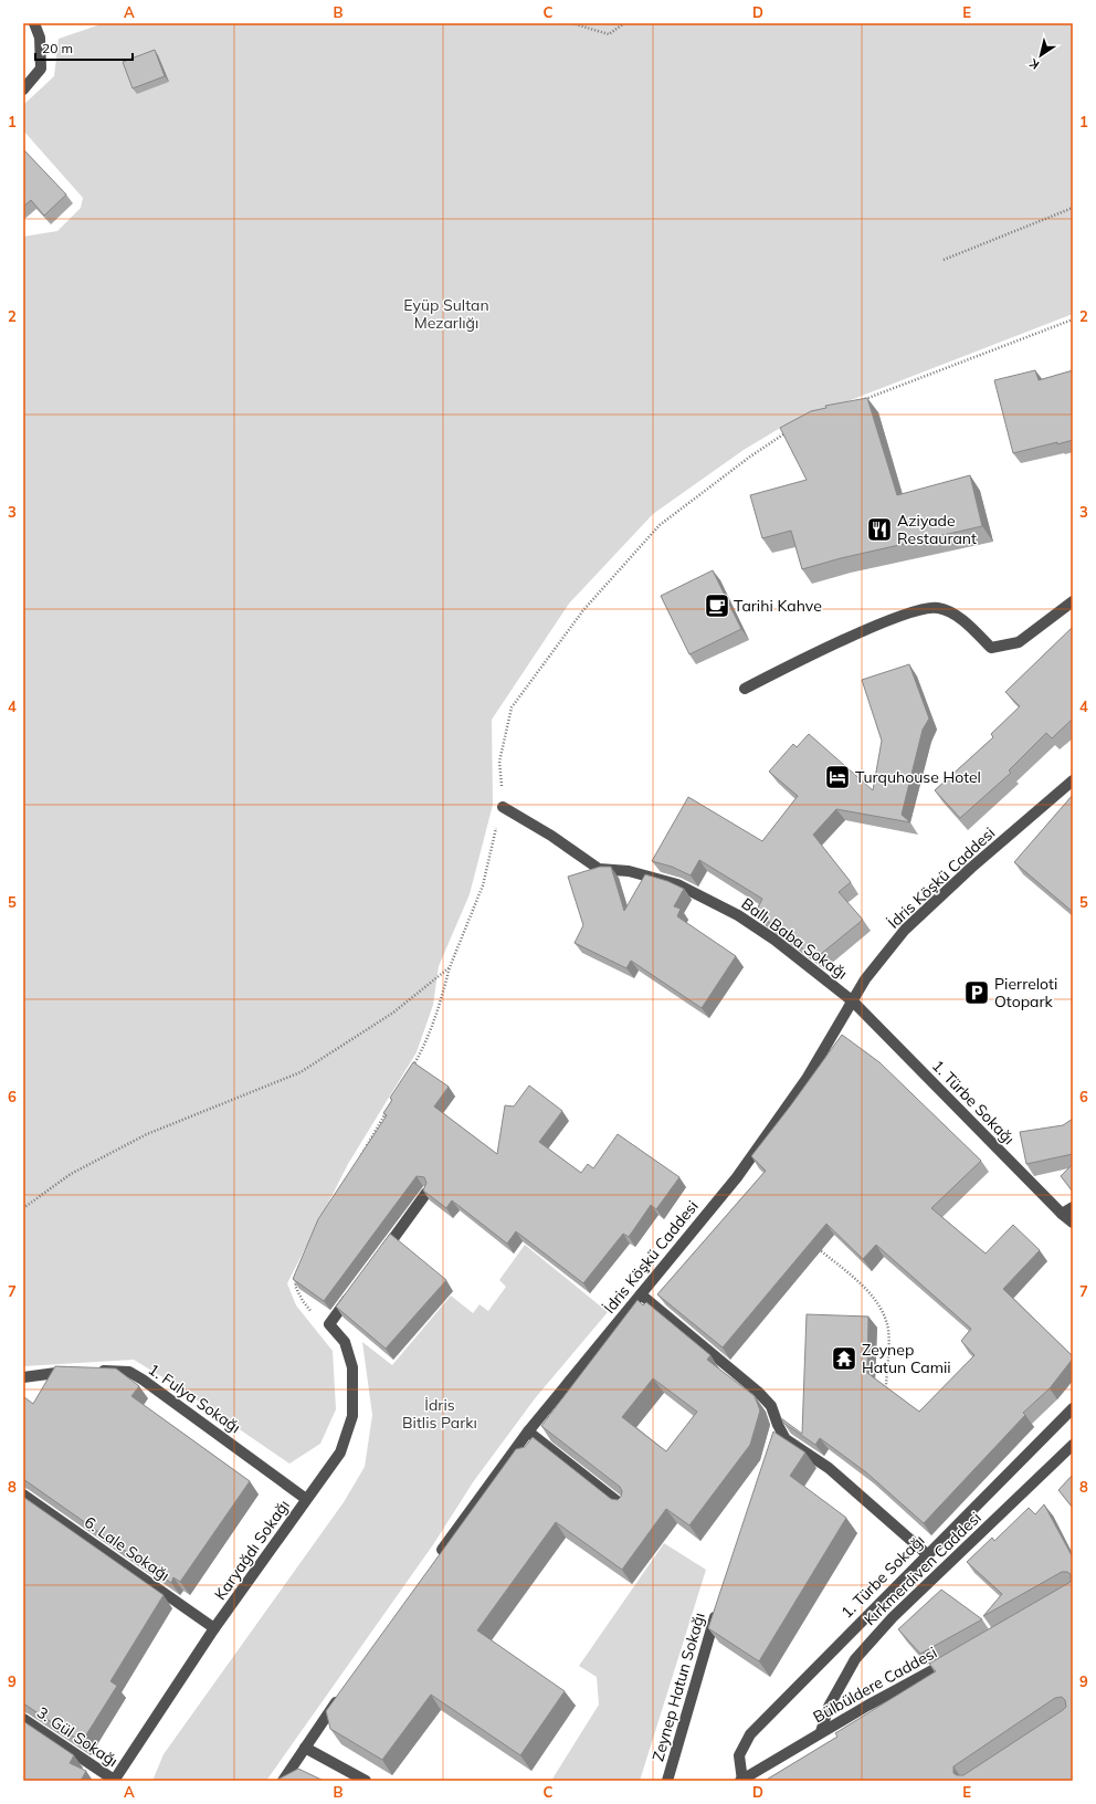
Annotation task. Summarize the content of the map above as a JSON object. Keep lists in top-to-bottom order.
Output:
{
  "streets": {
    "street": [
      "İdris Köşkü Caddesi",
      "Ballı Baba Sokağı",
      "1. Türbe Sokağı",
      "1. Fulya Sokağı",
      "6. Lale Sokağı",
      "Karyağdı Sokağı",
      "Kırkmerdiven Caddesi",
      "Bülbüldere Caddesi",
      "Zeynep Hatun Sokağı",
      "3. Gül Sokağı"
    ]
  },
  "crossings": [
    ["İdris Köşkü Caddesi", "Ballı Baba Sokağı"],
    ["İdris Köşkü Caddesi", "1. Türbe Sokağı"],
    ["Ballı Baba Sokağı", "1. Türbe Sokağı"],
    ["1. Türbe Sokağı", "Bülbüldere Caddesi"],
    ["1. Fulya Sokağı", "Karyağdı Sokağı"],
    ["6. Lale Sokağı", "Karyağdı Sokağı"],
    ["Karyağdı Sokağı", "3. Gül Sokağı"],
    ["Kırkmerdiven Caddesi", "Bülbüldere Caddesi"]
  ],
  "parks": ["Eyüp Sultan Mezarlığı", "İdris Bitlis Parkı"],
  "places": {
    "restaurant": ["Aziyade Restaurant"],
    "cafe": ["Tarihi Kahve"],
    "hotel": ["Turquhouse Hotel"],
    "parking": ["Pierreloti Otopark"],
    "temple": ["Zeynep Hatun Camii"]
  },
  "scale_bar": "20 m",
  "north": "bottom left",
  "grid": {
    "columns": [
      "A",
      "B",
      "C",
      "D",
      "E"
    ],
    "rows": [
      "1",
      "2",
      "3",
      "4",
      "5",
      "6",
      "7",
      "8",
      "9"
    ]
  }
}
